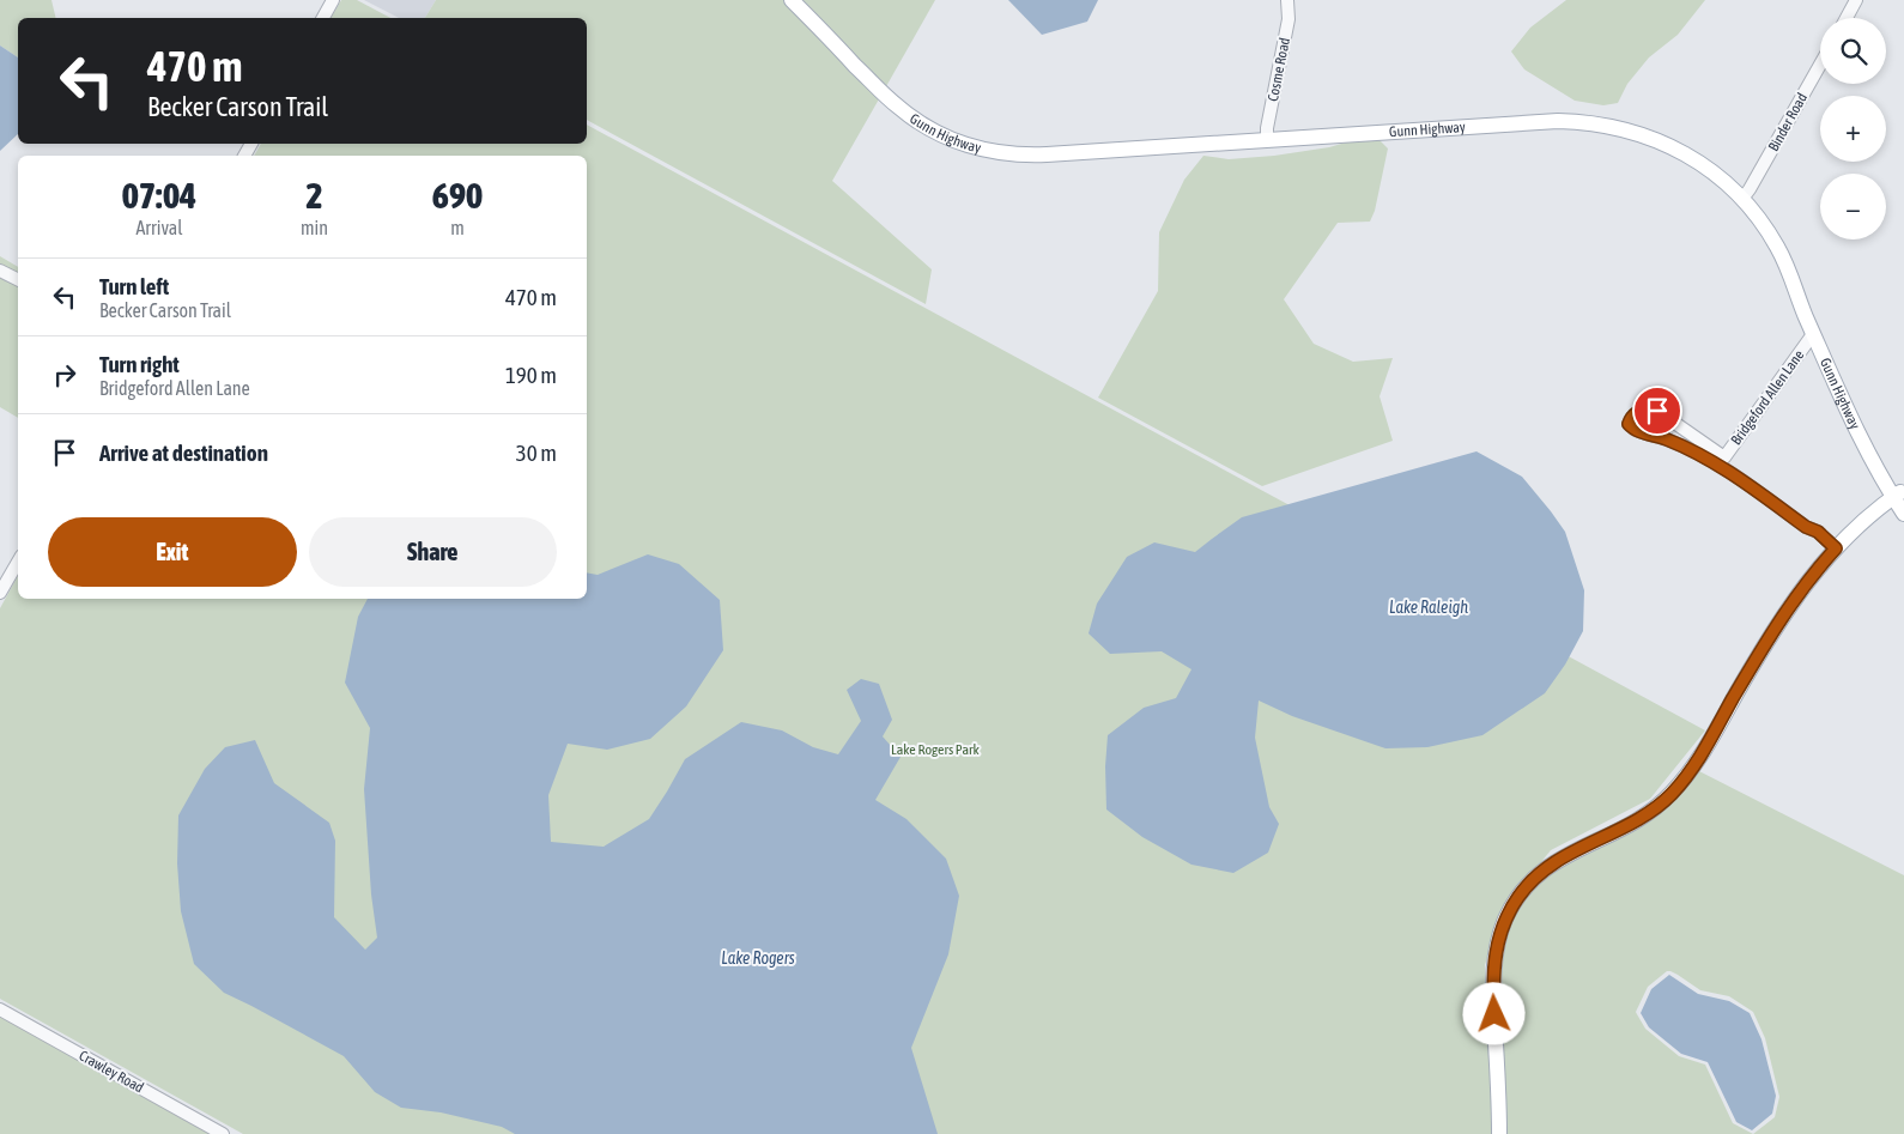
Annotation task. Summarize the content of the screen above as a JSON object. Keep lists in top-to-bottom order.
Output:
{
  "streets": {
    "main road": ["Gunn Highway"],
    "street": [
      "Cosme Road",
      "Binder Road",
      "Bridgeford Allen Lane",
      "Crawley Road"
    ]
  },
  "crossings": [
    ["Cosme Road", "Gunn Highway"],
    ["Binder Road", "Gunn Highway"],
    ["Gunn Highway", "Bridgeford Allen Lane"]
  ],
  "water": ["Lake Raleigh", "Lake Rogers"],
  "parks": ["Lake Rogers Park"],
  "page": {
    "map_buttons": ["+", "−"],
    "turn": ["470 m", "Becker Carson Trail"],
    "eta": [
      "07:04",
      "Arrival",
      "2",
      "min",
      "690",
      "m"
    ],
    "list": [
      {
        "name": "Turn left",
        "note": "Becker Carson Trail",
        "value": "470 m"
      },
      {
        "name": "Turn right",
        "note": "Bridgeford Allen Lane",
        "value": "190 m"
      },
      {
        "name": "Arrive at destination",
        "value": "30 m"
      }
    ],
    "buttons": ["Exit", "Share"]
  }
}
